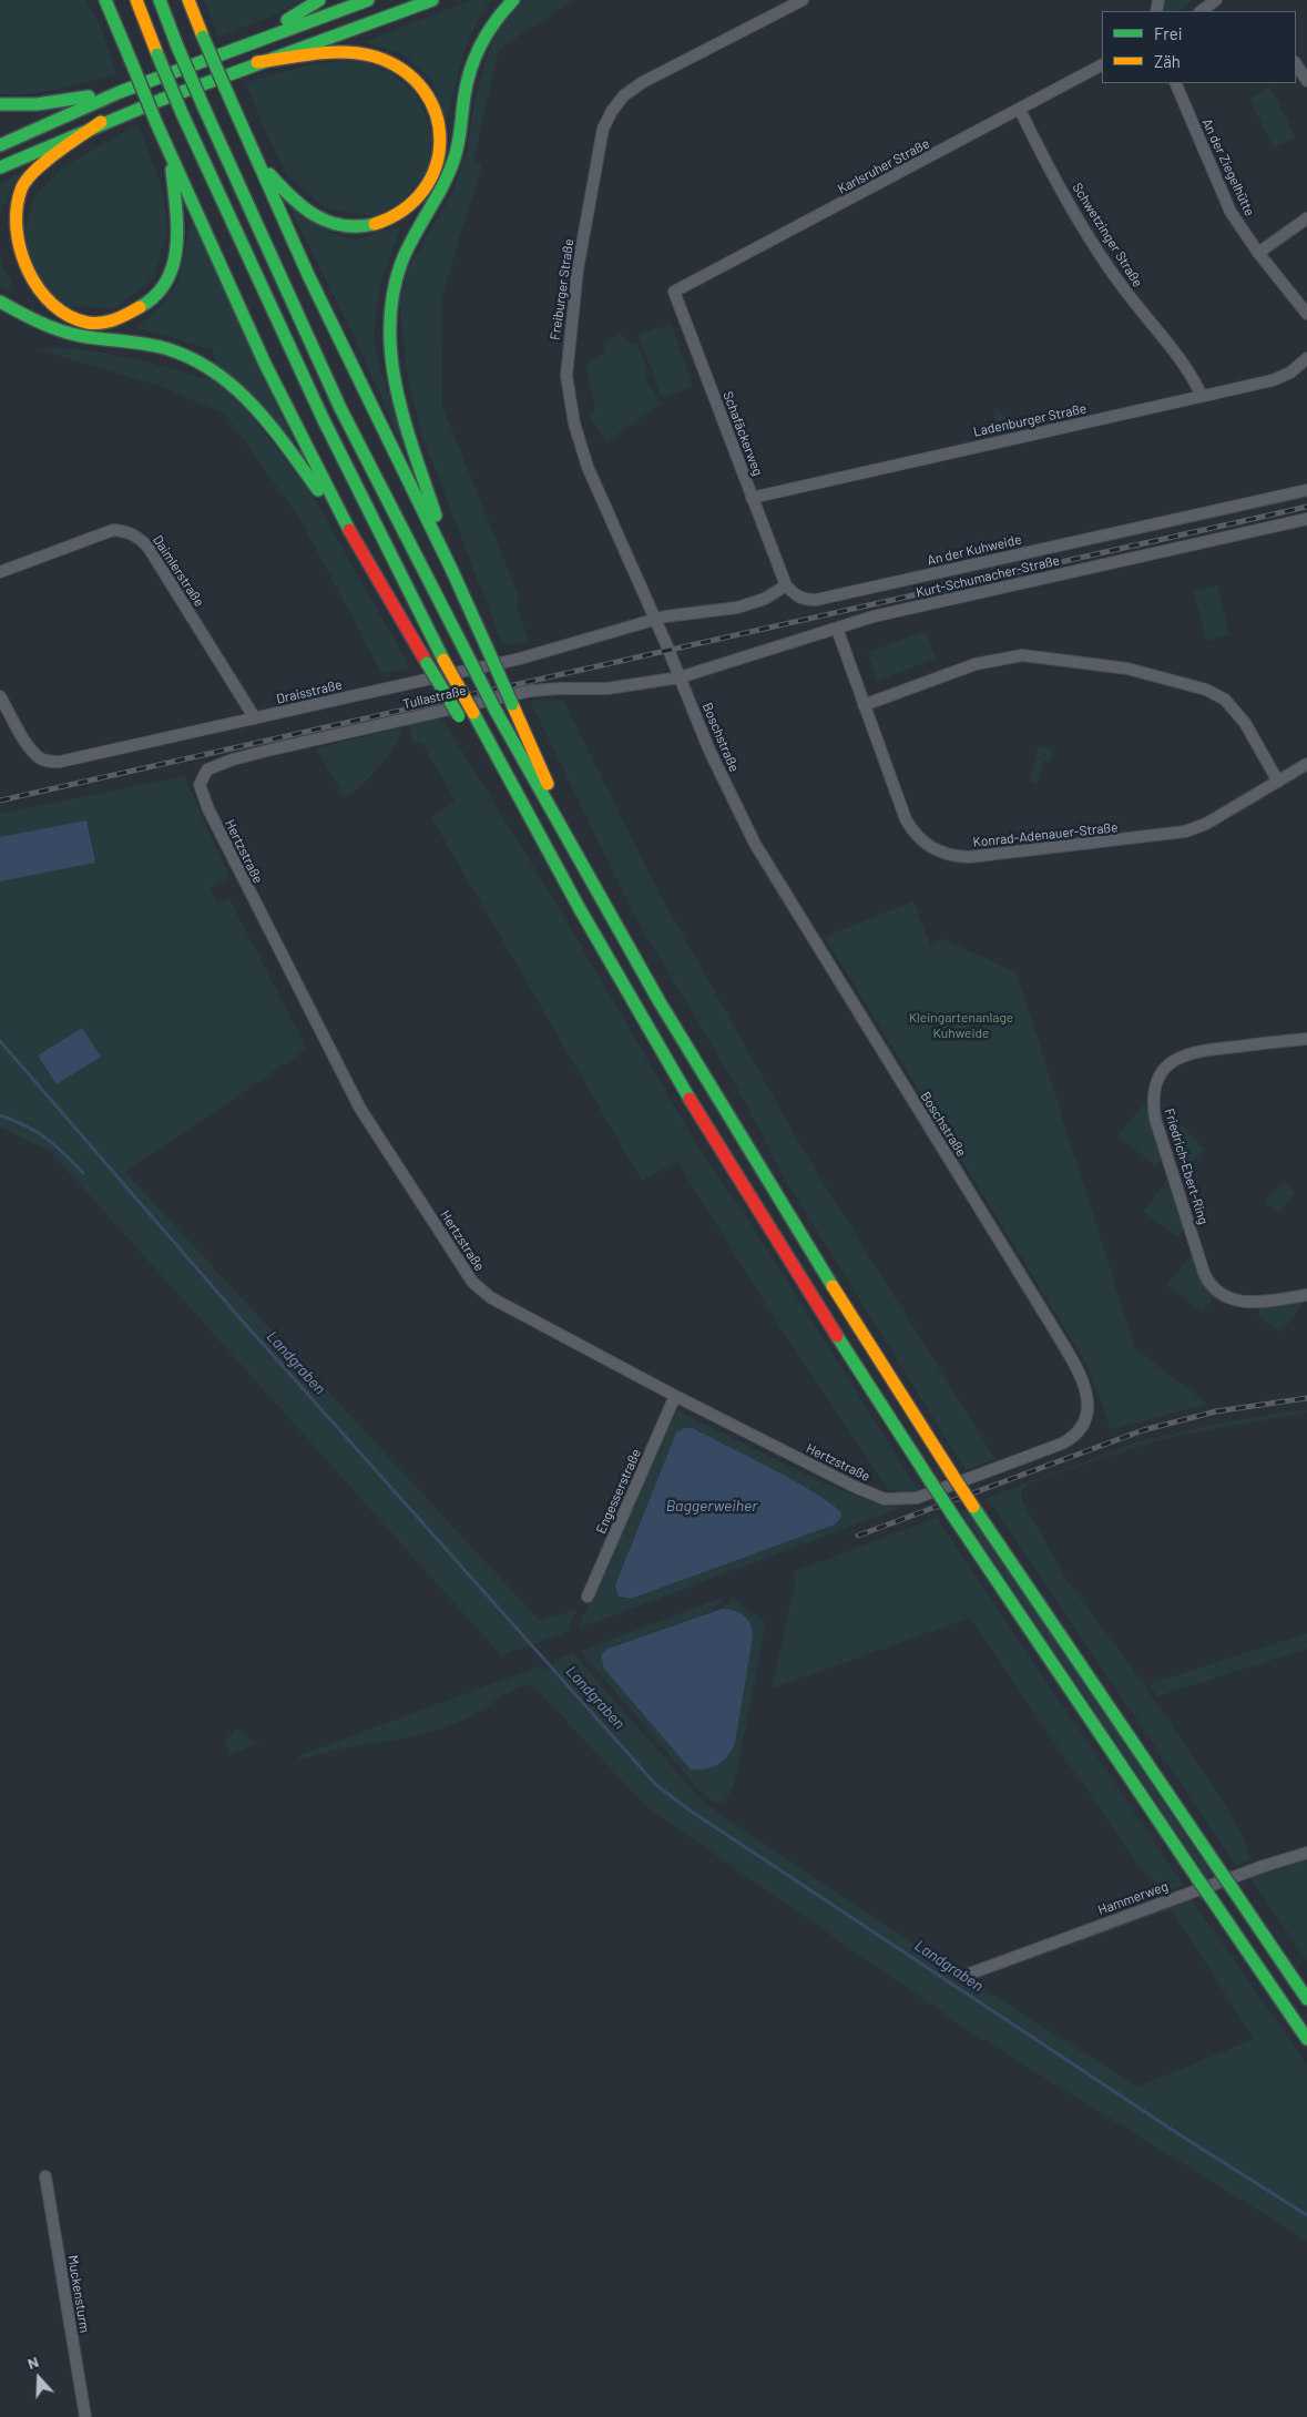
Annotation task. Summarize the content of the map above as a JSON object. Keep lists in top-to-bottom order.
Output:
{
  "streets": {
    "street": [
      "Karlsruher Straße",
      "An der Ziegelhütte",
      "Schwetzinger Straße",
      "Freiburger Straße",
      "Ladenburger Straße",
      "Schafäckerweg",
      "An der Kuhweide",
      "Daimlerstraße",
      "Kurt-Schumacher-Straße",
      "Draisstraße",
      "Tullastraße",
      "Boschstraße",
      "Konrad-Adenauer-Straße",
      "Hertzstraße",
      "Friedrich-Ebert-Ring",
      "Engesserstraße",
      "Hammerweg",
      "Muckensturm"
    ]
  },
  "crossings": [
    ["Karlsruher Straße", "Schwetzinger Straße"],
    ["Karlsruher Straße", "Schafäckerweg"],
    ["Schwetzinger Straße", "Ladenburger Straße"],
    ["Freiburger Straße", "Kurt-Schumacher-Straße"],
    ["Freiburger Straße", "Draisstraße"],
    ["Freiburger Straße", "Tullastraße"],
    ["Freiburger Straße", "Boschstraße"],
    ["Ladenburger Straße", "Schafäckerweg"],
    ["Schafäckerweg", "An der Kuhweide"],
    ["Daimlerstraße", "Draisstraße"],
    ["Kurt-Schumacher-Straße", "Tullastraße"],
    ["Kurt-Schumacher-Straße", "Boschstraße"],
    ["Kurt-Schumacher-Straße", "Konrad-Adenauer-Straße"],
    ["Tullastraße", "Boschstraße"],
    ["Tullastraße", "Hertzstraße"],
    ["Boschstraße", "Hertzstraße"],
    ["Hertzstraße", "Engesserstraße"]
  ],
  "water": ["Landgraben", "Baggerweiher"],
  "parks": ["Kleingartenanlage Kuhweide"],
  "legend": ["Frei", "Zäh"],
  "north": "top"
}
